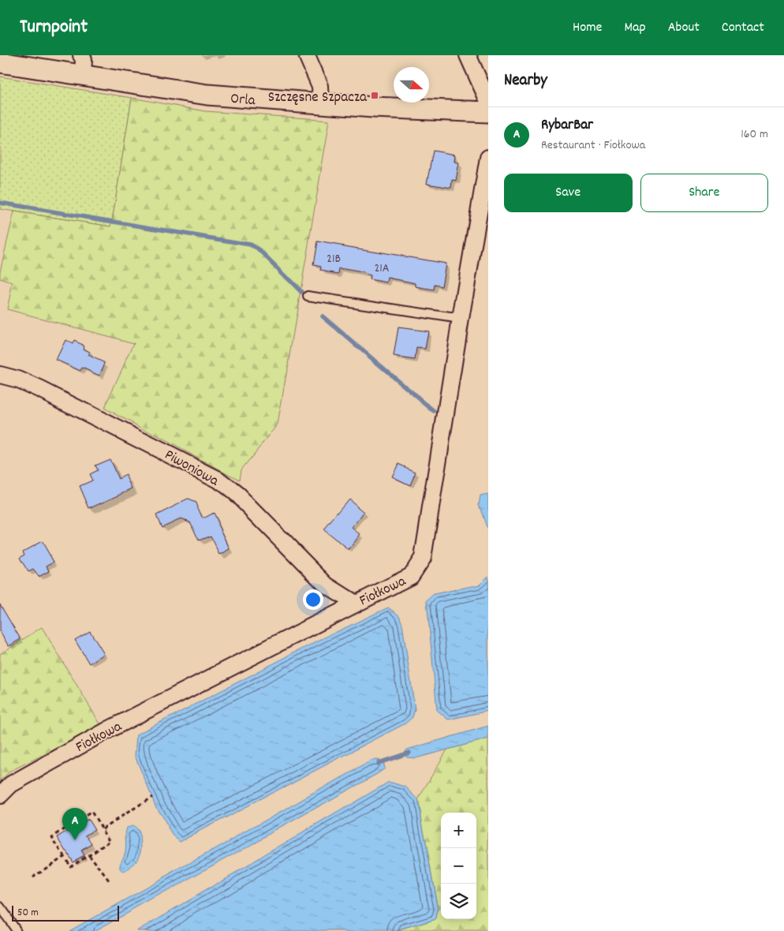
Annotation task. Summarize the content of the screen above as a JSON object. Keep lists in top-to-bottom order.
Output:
{
  "streets": {
    "street": ["Orla", "Piwoniowa", "Fiołkowa"]
  },
  "crossings": [
    ["Piwoniowa", "Fiołkowa"]
  ],
  "places": {
    "transit": ["Szczęsne Szpacza"]
  },
  "house_numbers": ["21B", "21A"],
  "scale_bar": "50 m",
  "north": "right",
  "page": {
    "header": "Turnpoint",
    "nav": [
      "Home",
      "Map",
      "About",
      "Contact"
    ],
    "heading": "Nearby",
    "list": [
      {
        "mark": "A",
        "name": "RybarBar",
        "note": "Restaurant · Fiołkowa",
        "value": "160 m"
      }
    ],
    "buttons": ["Save", "Share"],
    "pins": "A",
    "map_buttons": ["+", "−"],
    "scale": "50 m"
  }
}
